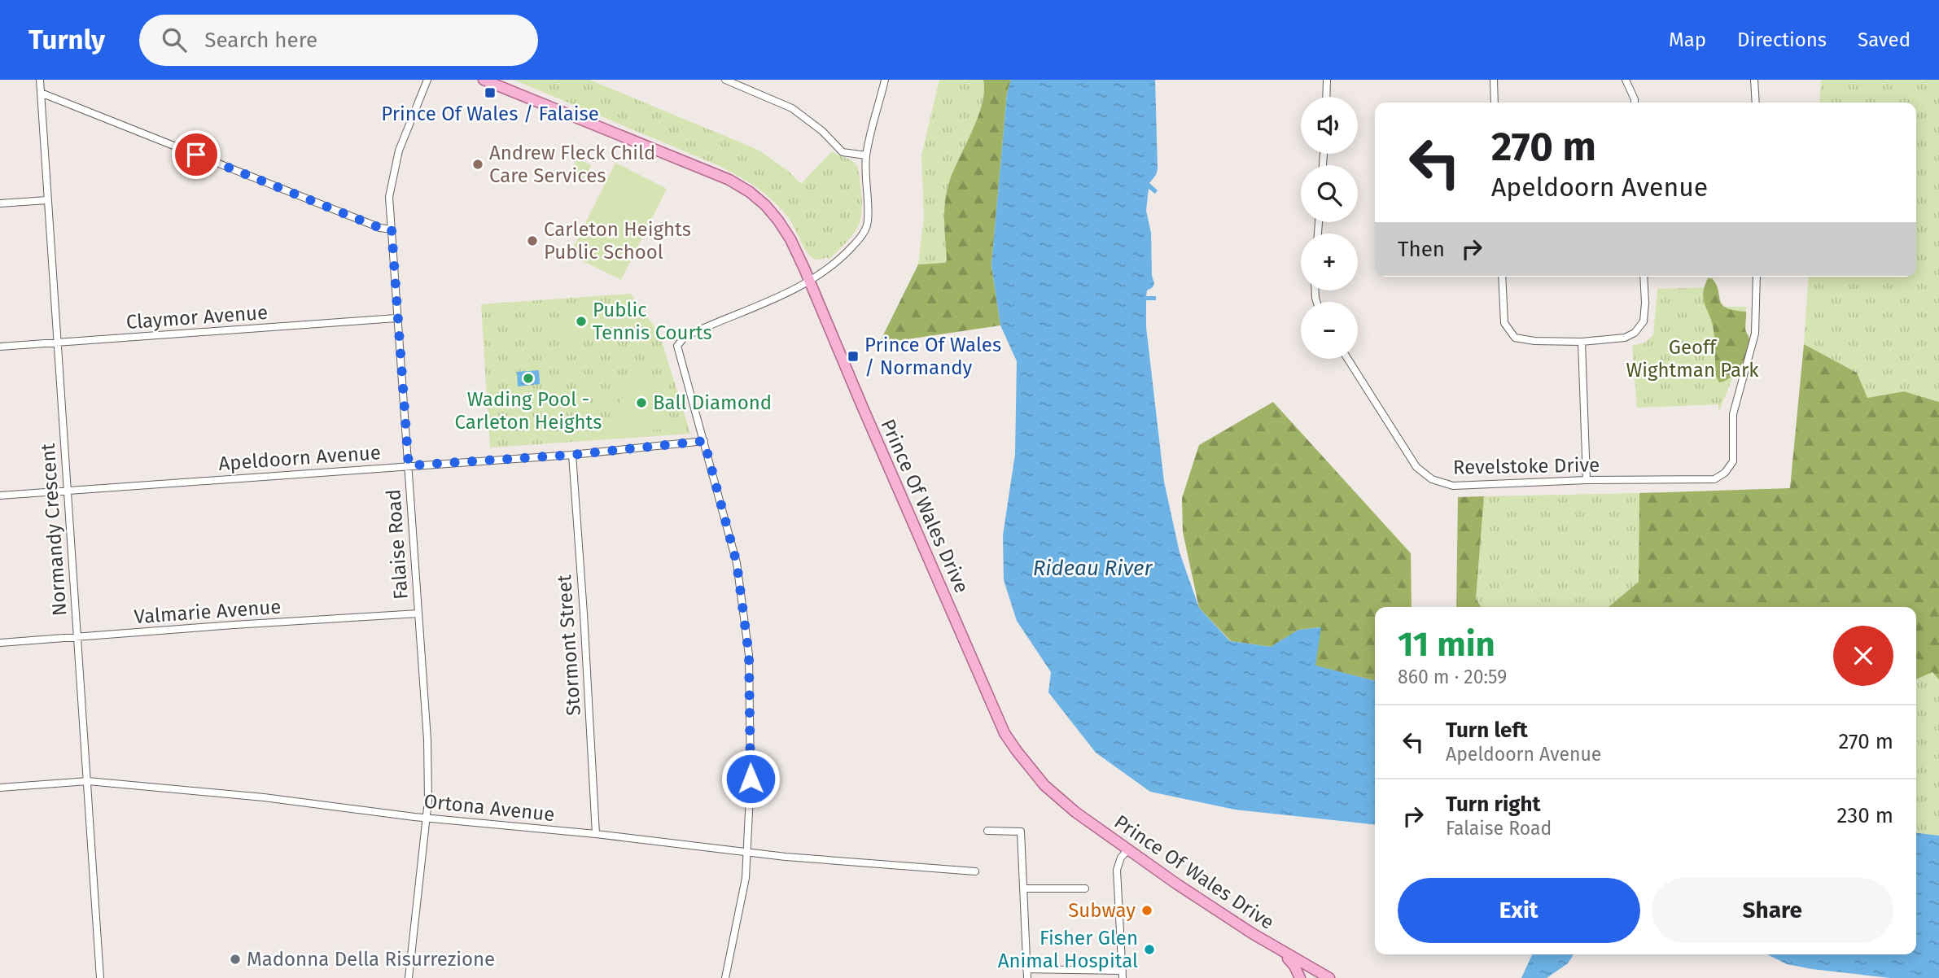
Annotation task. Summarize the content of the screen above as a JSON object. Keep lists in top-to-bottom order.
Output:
{
  "streets": {
    "main road": ["Prince Of Wales Drive"],
    "street": [
      "Claymor Avenue",
      "Apeldoorn Avenue",
      "Revelstoke Drive",
      "Normandy Crescent",
      "Falaise Road",
      "Valmarie Avenue",
      "Stormont Street",
      "Ortona Avenue"
    ]
  },
  "crossings": [
    ["Claymor Avenue", "Normandy Crescent"],
    ["Claymor Avenue", "Falaise Road"],
    ["Apeldoorn Avenue", "Normandy Crescent"],
    ["Apeldoorn Avenue", "Falaise Road"],
    ["Apeldoorn Avenue", "Stormont Street"],
    ["Normandy Crescent", "Valmarie Avenue"],
    ["Normandy Crescent", "Ortona Avenue"],
    ["Falaise Road", "Valmarie Avenue"],
    ["Falaise Road", "Ortona Avenue"],
    ["Stormont Street", "Ortona Avenue"]
  ],
  "water": ["Rideau River"],
  "parks": ["Geoff Wightman Park"],
  "places": {
    "transit": ["Prince Of Wales / Falaise", "Prince Of Wales / Normandy"],
    "other": [
      "Andrew Fleck Child Care Services",
      "Carleton Heights Public School",
      "Public Tennis Courts",
      "Wading Pool - Carleton Heights",
      "Ball Diamond",
      "Subway",
      "Fisher Glen Animal Hospital",
      "Madonna Della Risurrezione"
    ]
  },
  "page": {
    "header": "Turnly",
    "search": "Search here",
    "nav": ["Map", "Directions", "Saved"],
    "map_buttons": ["+", "−"],
    "turn": ["270 m", "Apeldoorn Avenue"],
    "then": "Then",
    "heading": ["11 min", "860 m · 20:59"],
    "list": [
      {
        "name": "Turn left",
        "note": "Apeldoorn Avenue",
        "value": "270 m"
      },
      {
        "name": "Turn right",
        "note": "Falaise Road",
        "value": "230 m"
      }
    ],
    "buttons": ["Exit", "Share"]
  }
}
